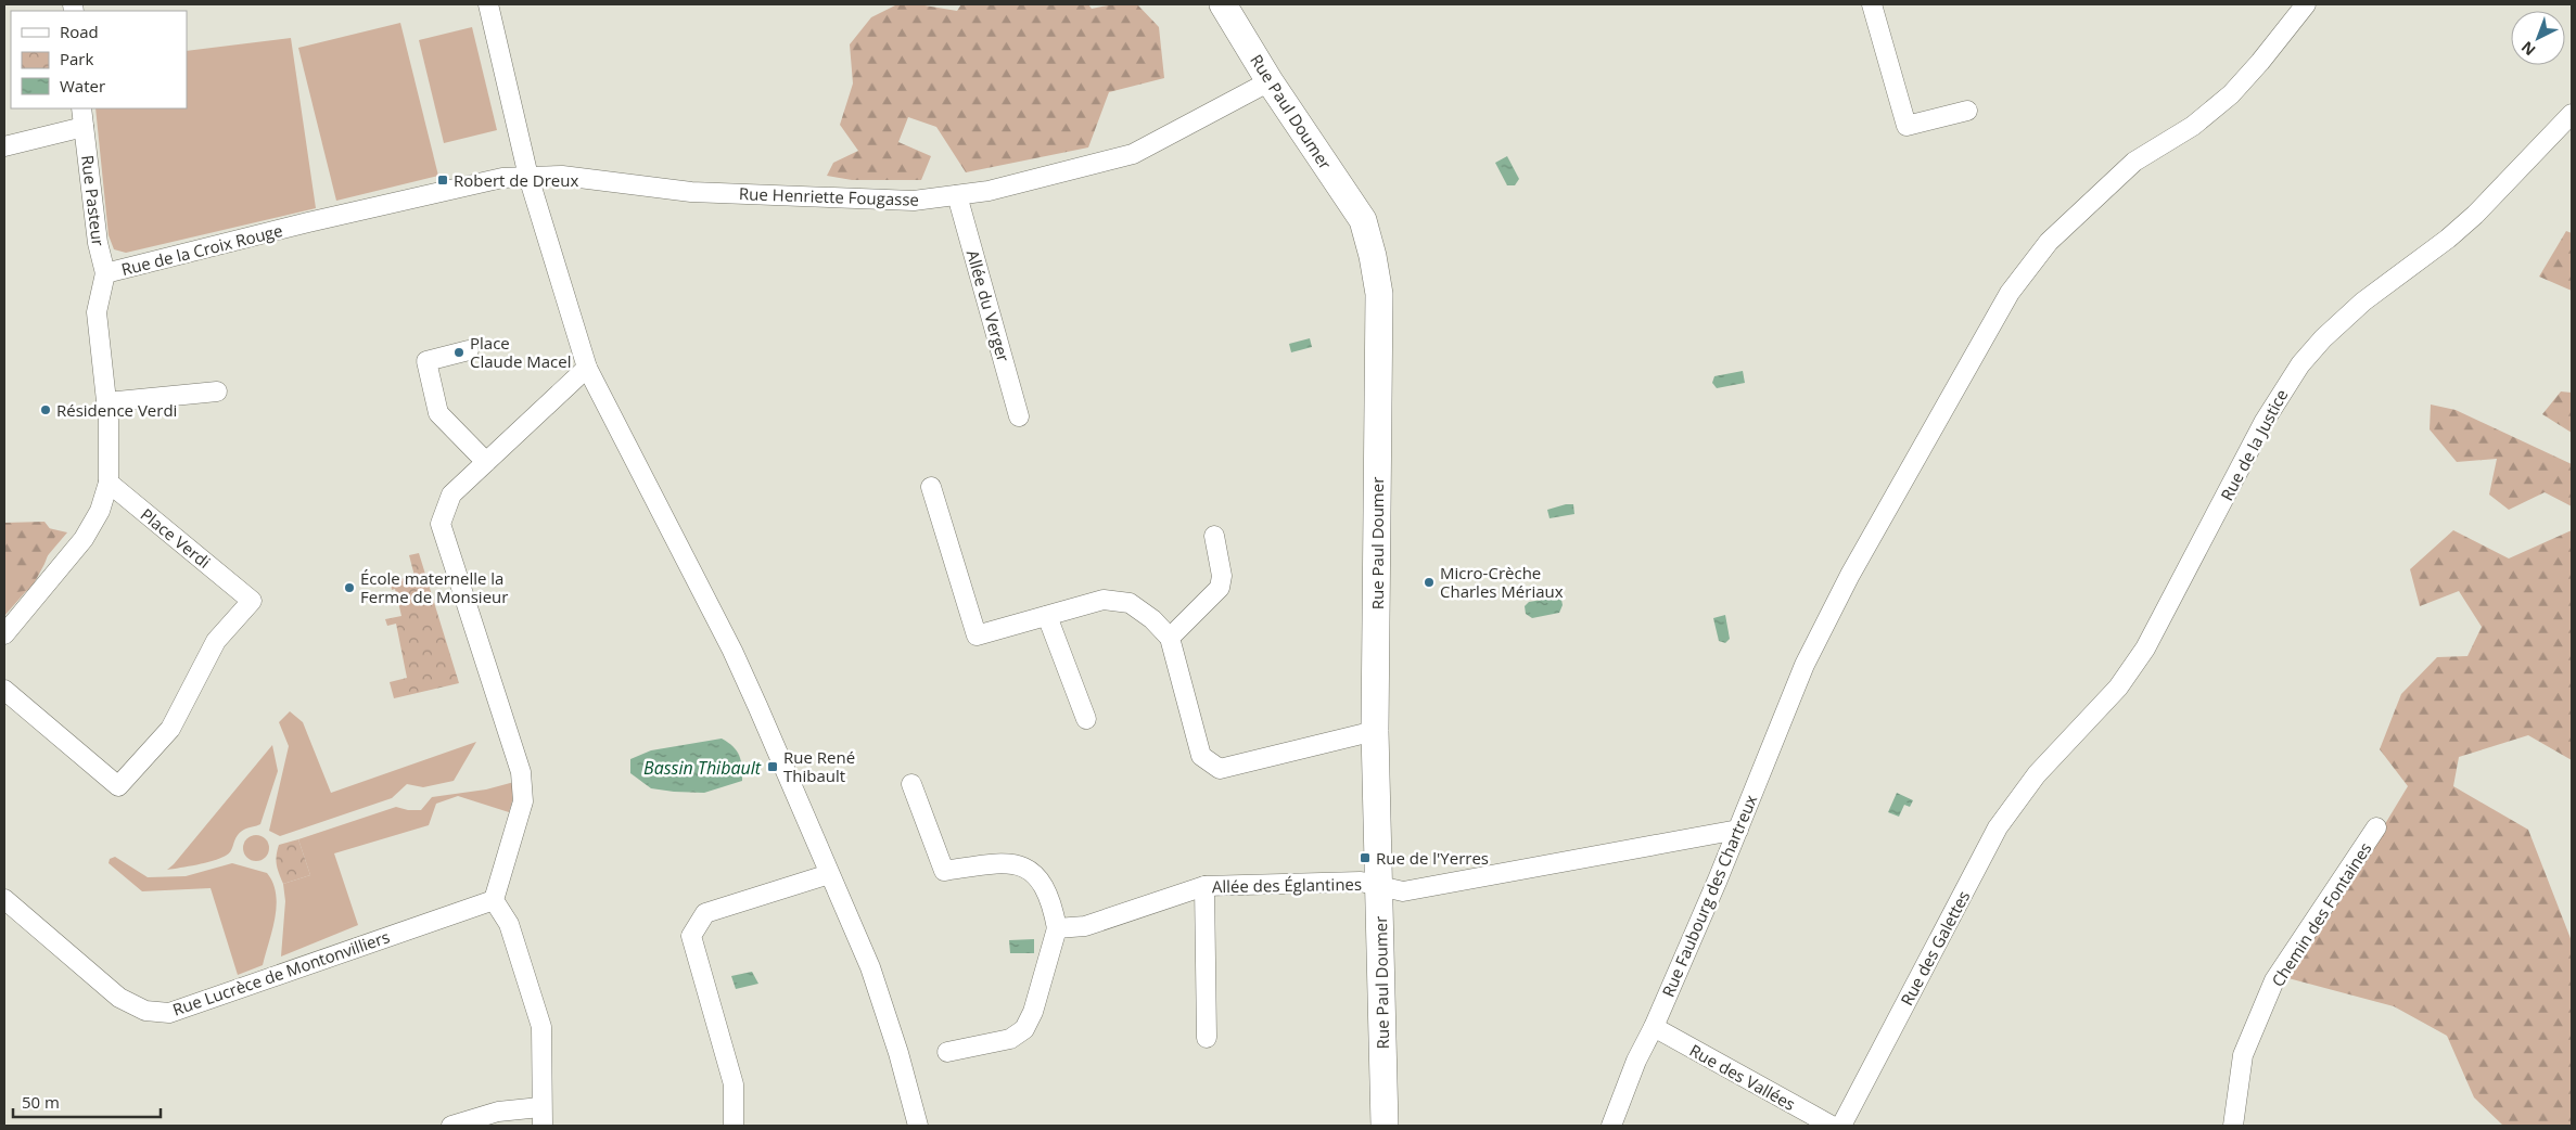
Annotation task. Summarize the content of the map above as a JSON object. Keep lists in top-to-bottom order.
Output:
{
  "streets": {
    "street": [
      "Rue Paul Doumer",
      "Rue Henriette Fougasse",
      "Rue Pasteur",
      "Rue de la Croix Rouge",
      "Allée du Verger",
      "Rue de la Justice",
      "Place Verdi",
      "Allée des Églantines",
      "Rue Faubourg des Chartreux",
      "Chemin des Fontaines",
      "Rue des Galettes",
      "Rue Lucrèce de Montonvilliers",
      "Rue des Vallées"
    ]
  },
  "crossings": [
    ["Rue Paul Doumer", "Rue Henriette Fougasse"],
    ["Rue Paul Doumer", "Allée des Églantines"],
    ["Rue Henriette Fougasse", "Rue de la Croix Rouge"],
    ["Rue Henriette Fougasse", "Allée du Verger"],
    ["Rue Pasteur", "Rue de la Croix Rouge"],
    ["Rue de la Croix Rouge", "Place Verdi"],
    ["Rue de la Justice", "Rue des Galettes"],
    ["Rue Faubourg des Chartreux", "Rue des Vallées"]
  ],
  "water": ["Bassin Thibault"],
  "places": {
    "transit": ["Robert de Dreux", "Rue René Thibault", "Rue de l'Yerres"],
    "other": [
      "Place Claude Macel",
      "Résidence Verdi",
      "Micro-Crèche Charles Mériaux",
      "École maternelle la Ferme de Monsieur"
    ]
  },
  "legend": ["Road", "Park", "Water"],
  "scale_bar": "50 m",
  "north": "bottom left"
}
